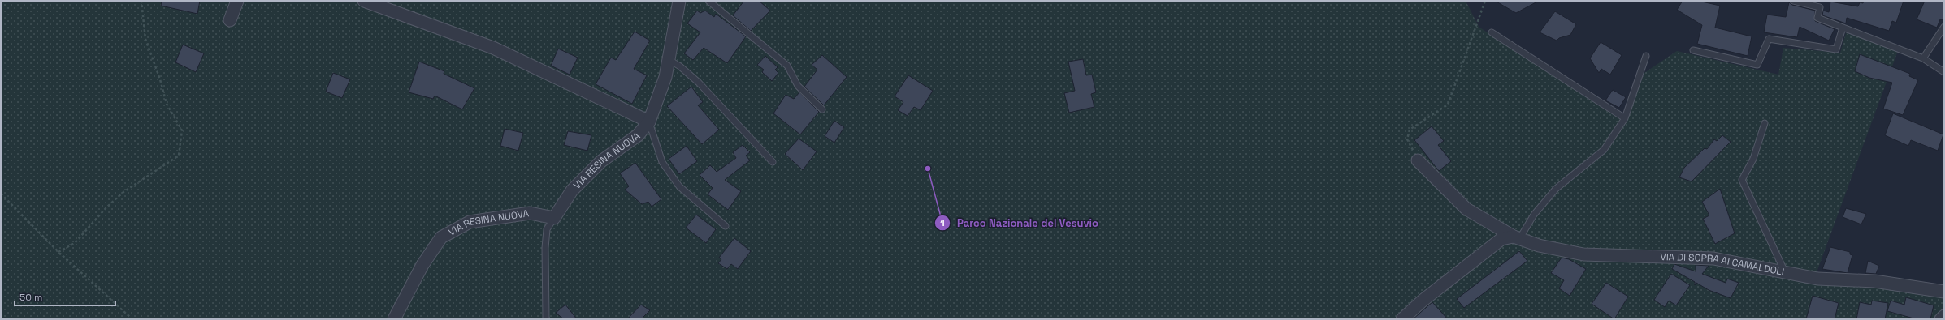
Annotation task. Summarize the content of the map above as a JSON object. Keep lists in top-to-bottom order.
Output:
{
  "streets": {
    "street": ["VIA RESINA NUOVA", "VIA DI SOPRA AI CAMALDOLI"]
  },
  "places": ["Parco Nazionale del Vesuvio"],
  "scale_bar": "50 m"
}
